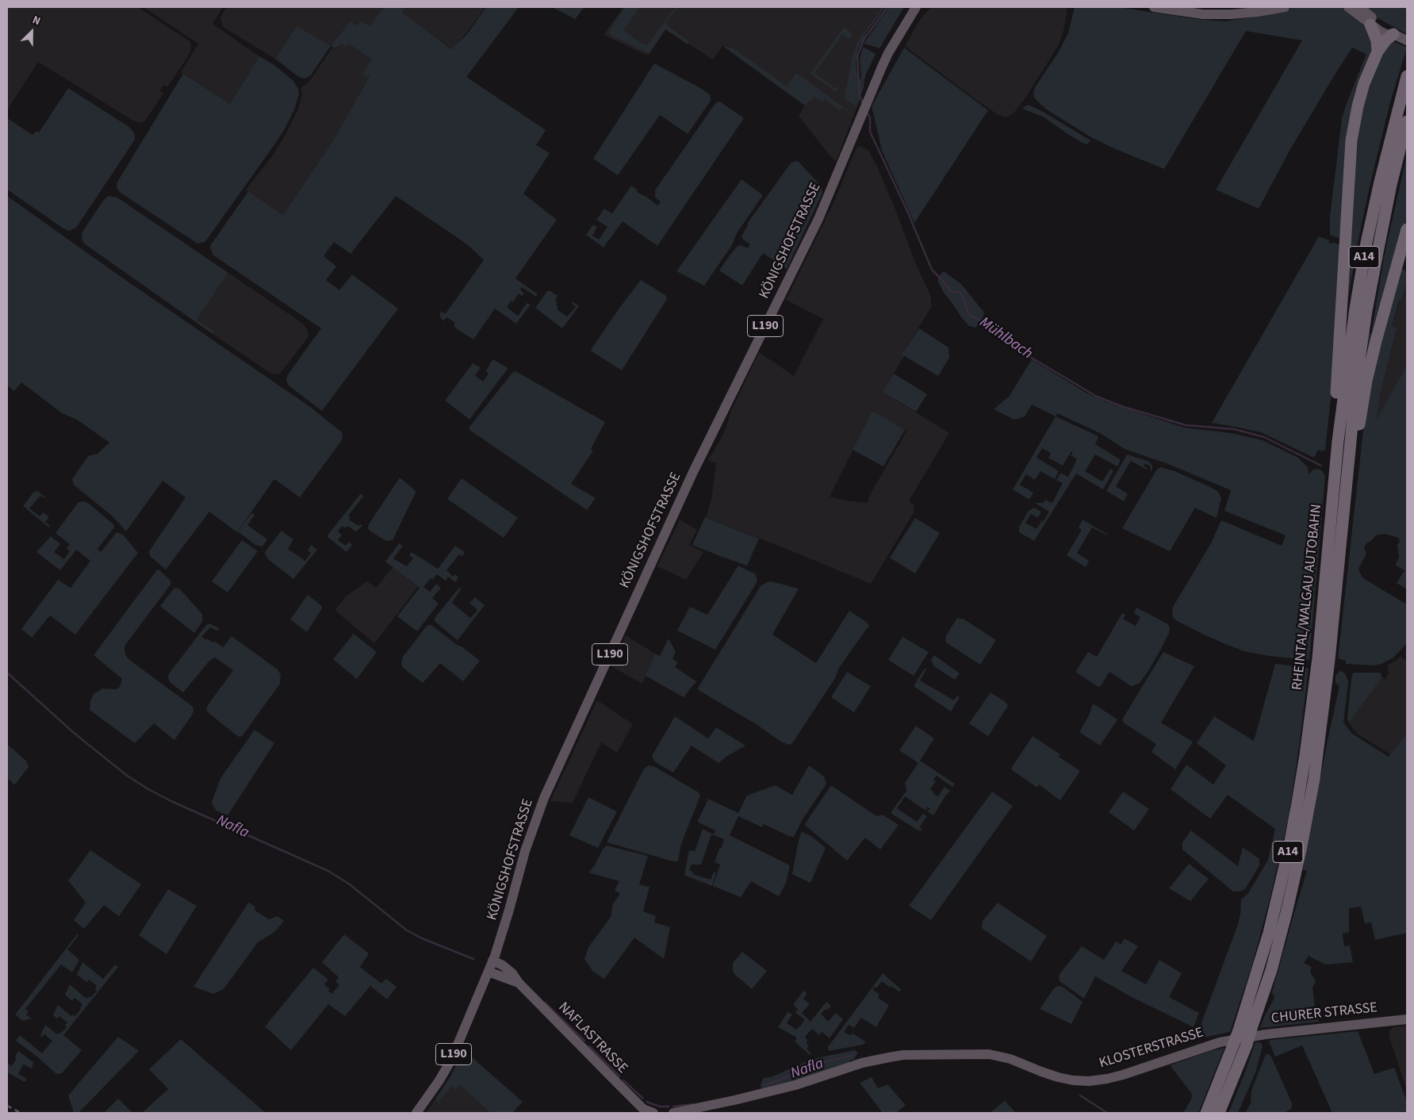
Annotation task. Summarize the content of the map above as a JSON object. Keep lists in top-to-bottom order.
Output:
{
  "streets": {
    "highway": ["A14", "RHEINTAL/WALGAU AUTOBAHN"],
    "main road": [
      "KÖNIGSHOFSTRASSE",
      "L190",
      "CHURER STRASSE",
      "NAFLASTRASSE",
      "KLOSTERSTRASSE"
    ]
  },
  "crossings": [
    ["KÖNIGSHOFSTRASSE", "L190"],
    ["KÖNIGSHOFSTRASSE", "NAFLASTRASSE"],
    ["L190", "NAFLASTRASSE"],
    ["RHEINTAL/WALGAU AUTOBAHN", "CHURER STRASSE"],
    ["RHEINTAL/WALGAU AUTOBAHN", "KLOSTERSTRASSE"],
    ["CHURER STRASSE", "KLOSTERSTRASSE"]
  ],
  "water": ["Mühlbach", "Nafla"],
  "north": "top right"
}
